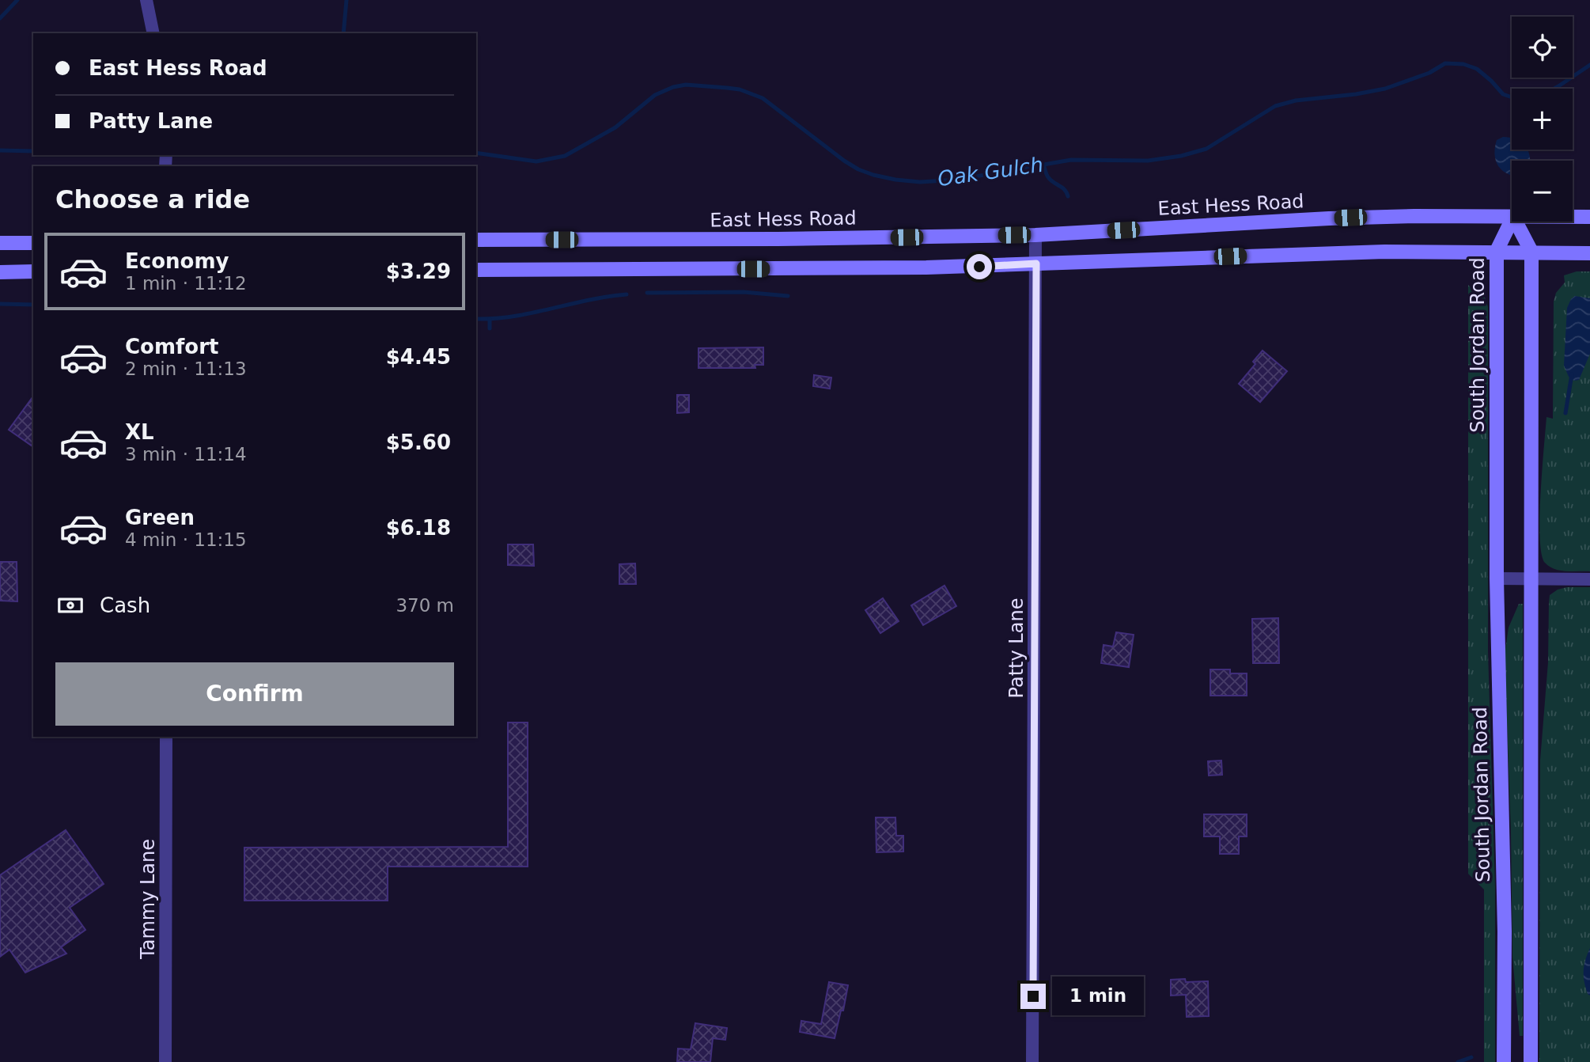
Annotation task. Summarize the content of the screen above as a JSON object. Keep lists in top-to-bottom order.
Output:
{
  "streets": {
    "main road": ["East Hess Road", "South Jordan Road"],
    "street": ["Patty Lane", "Tammy Lane"]
  },
  "crossings": [
    ["East Hess Road", "Patty Lane"]
  ],
  "water": ["Oak Gulch"],
  "page": {
    "map_buttons": ["+", "−"],
    "banner": ["East Hess Road", "Patty Lane"],
    "heading": "Choose a ride",
    "list": [
      {
        "name": "Economy",
        "note": "1 min · 11:12",
        "value": "$3.29"
      },
      {
        "name": "Comfort",
        "note": "2 min · 11:13",
        "value": "$4.45"
      },
      {
        "name": "XL",
        "note": "3 min · 11:14",
        "value": "$5.60"
      },
      {
        "name": "Green",
        "note": "4 min · 11:15",
        "value": "$6.18"
      }
    ],
    "pay": ["Cash", "370 m"],
    "buttons": "Confirm",
    "bubble": "1 min"
  }
}
